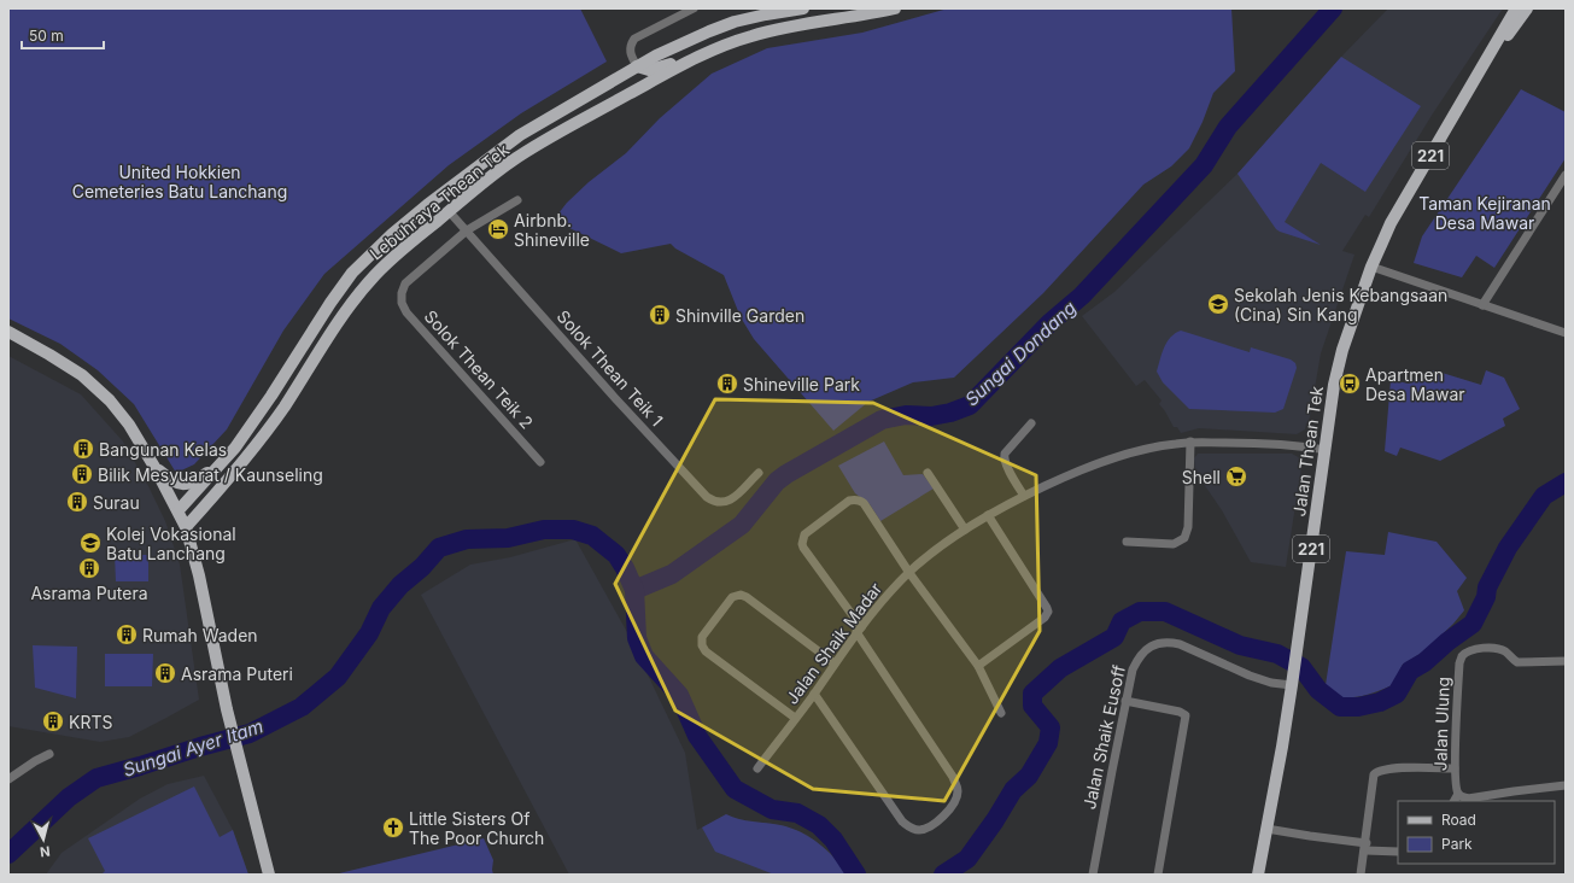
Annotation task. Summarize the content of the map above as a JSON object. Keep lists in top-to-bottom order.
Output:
{
  "streets": {
    "main road": ["221", "Lebuhraya Thean Tek", "Jalan Thean Tek"],
    "street": [
      "Solok Thean Teik 1",
      "Solok Thean Teik 2",
      "Jalan Shaik Madar",
      "Jalan Ulung",
      "Jalan Shaik Eusoff"
    ]
  },
  "crossings": [
    ["Lebuhraya Thean Tek", "Solok Thean Teik 1"],
    ["Solok Thean Teik 1", "Solok Thean Teik 2"],
    ["Jalan Thean Tek", "Jalan Shaik Madar"],
    ["Jalan Thean Tek", "Jalan Shaik Eusoff"]
  ],
  "water": ["Sungai Dondang", "Sungai Ayer Itam"],
  "parks": ["United Hokkien Cemeteries Batu Lanchang", "Taman Kejiranan Desa Mawar"],
  "places": {
    "hotel": ["Airbnb. Shineville"],
    "school or university": ["Sekolah Jenis Kebangsaan (Cina) Sin Kang", "Kolej Vokasional Batu Lanchang"],
    "building": [
      "Shinville Garden",
      "Shineville Park",
      "Bangunan Kelas",
      "Bilik Mesyuarat / Kaunseling",
      "Surau",
      "Asrama Putera",
      "Rumah Waden",
      "Asrama Puteri",
      "KRTS"
    ],
    "bus stop": ["Apartmen Desa Mawar"],
    "supermarket": ["Shell"],
    "church": ["Little Sisters Of The Poor Church"]
  },
  "legend": ["Road", "Park"],
  "scale_bar": "50 m",
  "north": "bottom"
}
